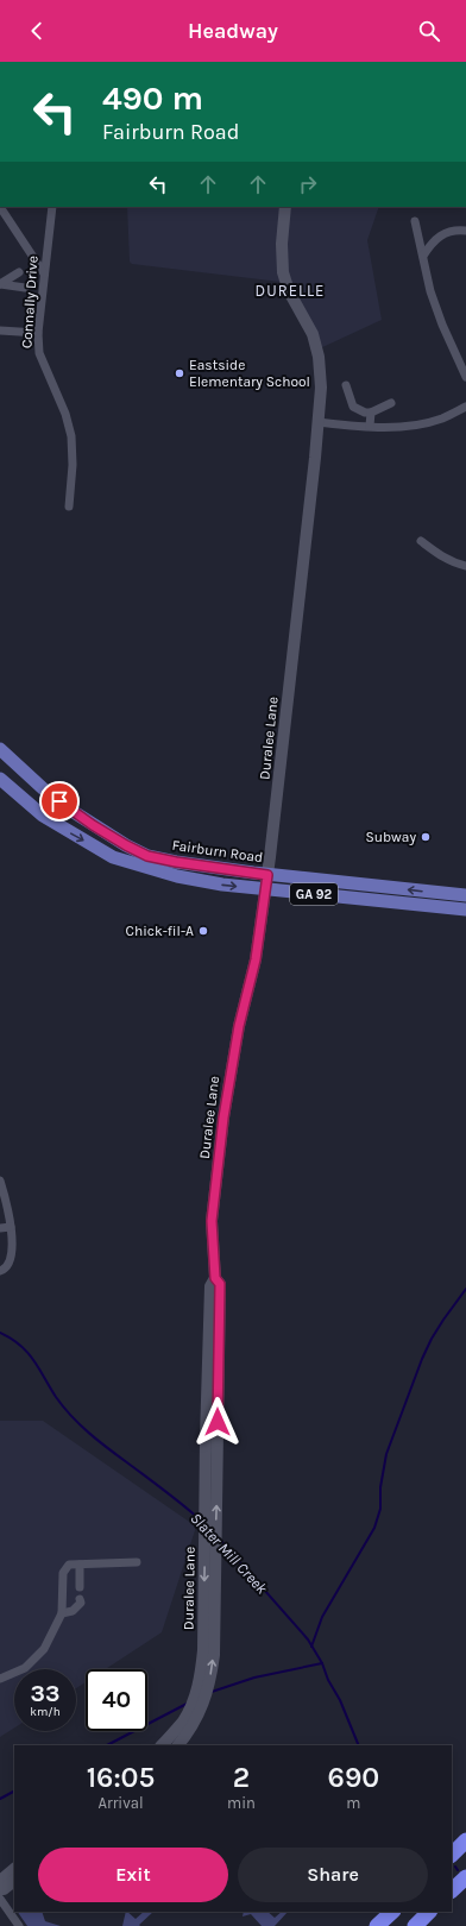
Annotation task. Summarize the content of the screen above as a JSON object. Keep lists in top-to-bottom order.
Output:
{
  "streets": {
    "main road": ["Fairburn Road", "GA 92"],
    "street": ["Connally Drive", "Duralee Lane"]
  },
  "crossings": [
    ["Duralee Lane", "Fairburn Road"],
    ["Fairburn Road", "GA 92"]
  ],
  "districts": ["DURELLE"],
  "water": ["Slater Mill Creek"],
  "places": ["Eastside Elementary School", "Subway", "Chick-fil-A"],
  "page": {
    "header": "Headway",
    "turn": ["490 m", "Fairburn Road"],
    "speed": "33 km/h",
    "limit": "40",
    "eta": [
      "16:05",
      "Arrival",
      "2",
      "min",
      "690",
      "m"
    ],
    "buttons": ["Exit", "Share"]
  }
}
